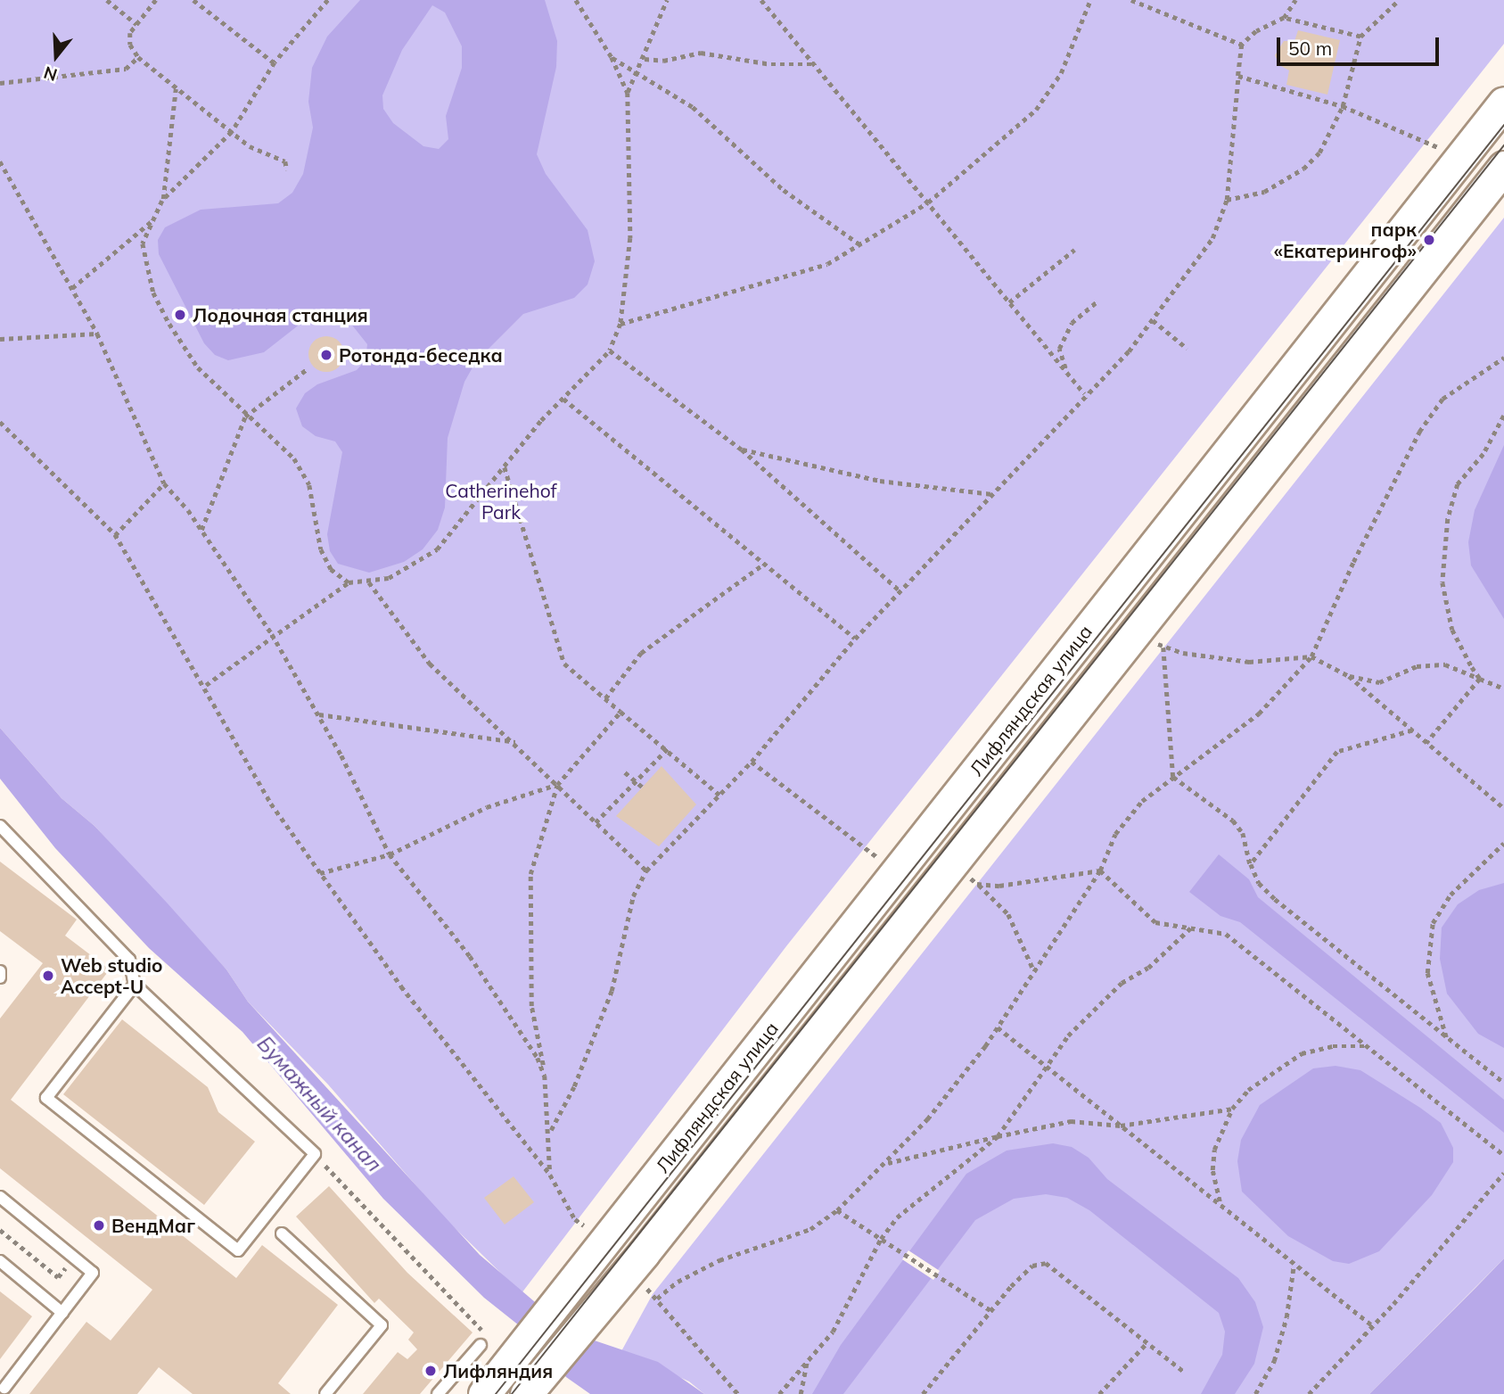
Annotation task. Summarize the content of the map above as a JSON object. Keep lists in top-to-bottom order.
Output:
{
  "streets": {
    "street": ["Лифляндская улица"]
  },
  "water": ["Бумажный канал"],
  "parks": ["Catherinehof Park"],
  "places": [
    "парк «Екатерингоф»",
    "Лодочная станция",
    "Ротонда-беседка",
    "Web studio Accept-U",
    "ВендМаг",
    "Лифляндия"
  ],
  "scale_bar": "50 m",
  "north": "bottom"
}
